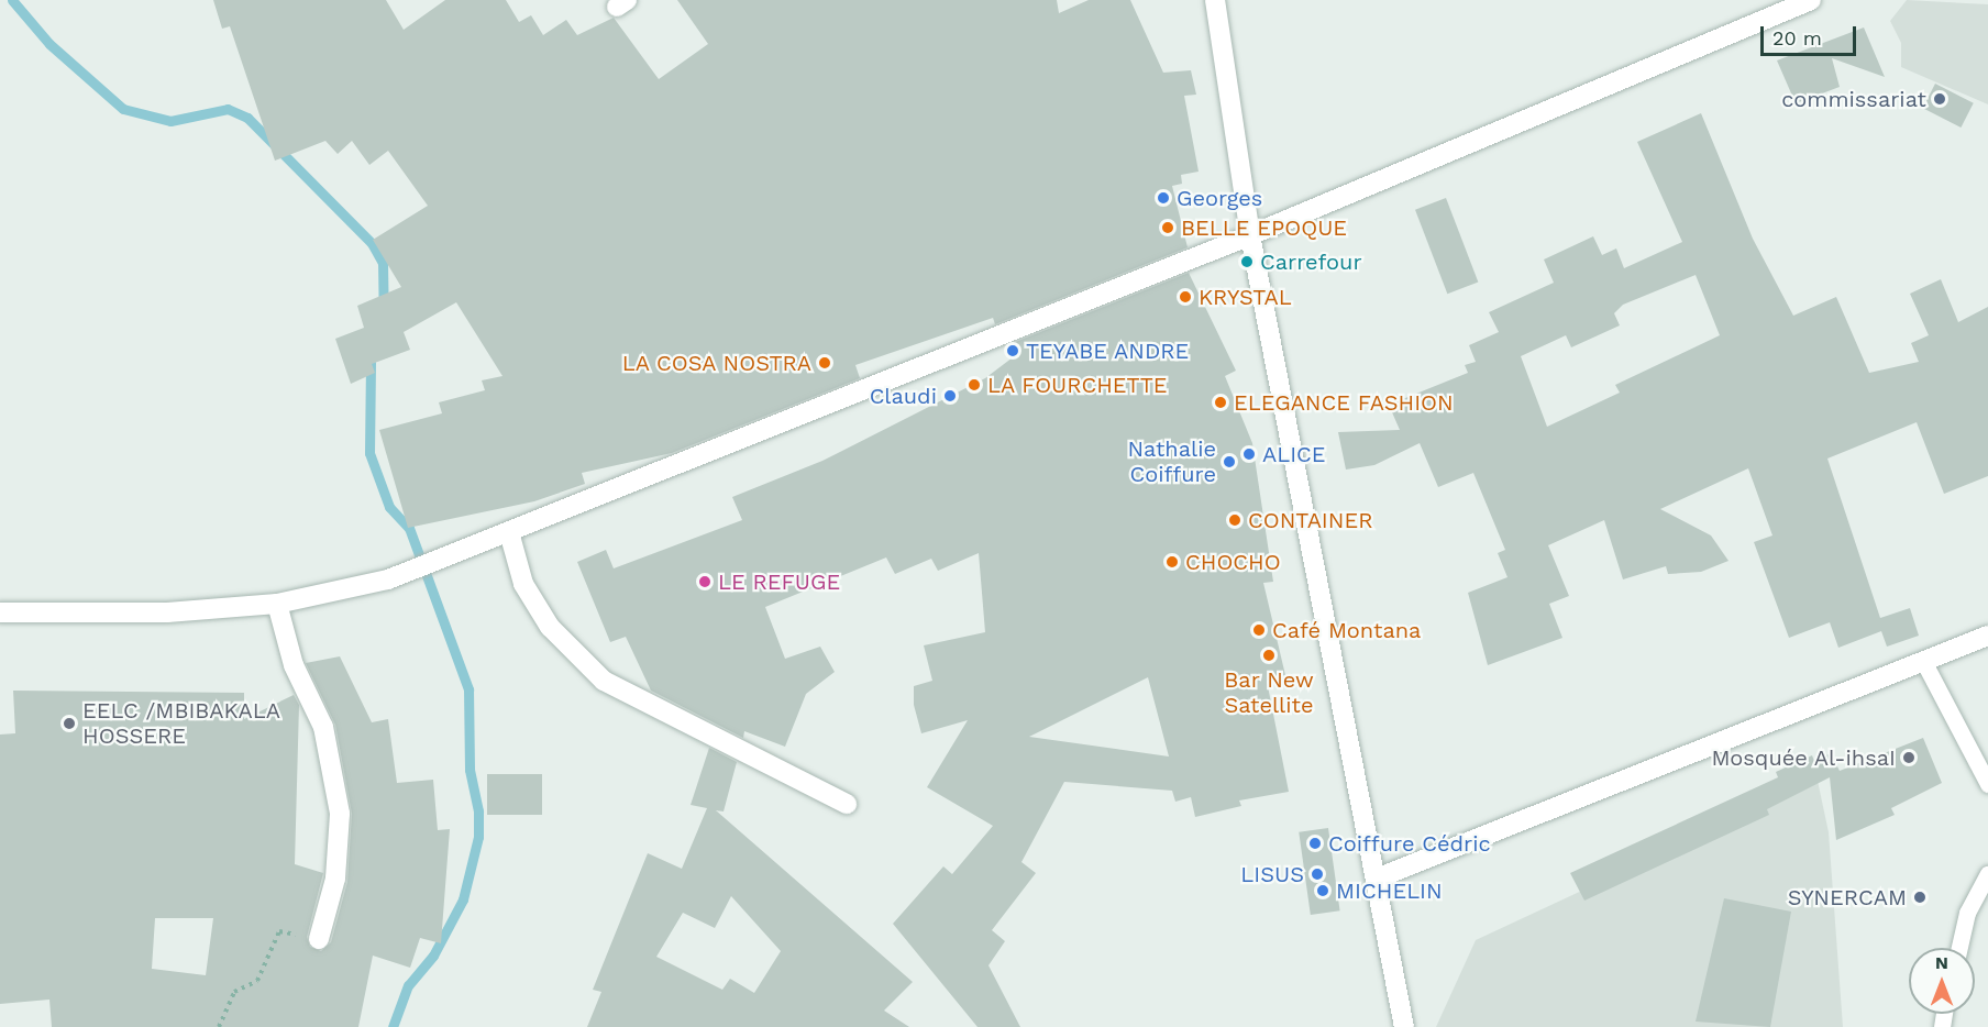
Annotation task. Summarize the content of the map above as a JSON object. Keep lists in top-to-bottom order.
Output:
{
  "places": [
    "commissariat",
    "Georges",
    "BELLE EPOQUE",
    "Carrefour",
    "KRYSTAL",
    "TEYABE ANDRE",
    "LA COSA NOSTRA",
    "LA FOURCHETTE",
    "Claudi",
    "ELEGANCE FASHION",
    "ALICE",
    "Nathalie Coiffure",
    "CONTAINER",
    "CHOCHO",
    "LE REFUGE",
    "Café Montana",
    "Bar New Satellite",
    "EELC /MBIBAKALA HOSSERE",
    "Mosquée Al-ihsaI",
    "Coiffure Cédric",
    "LISUS",
    "MICHELIN",
    "SYNERCAM"
  ],
  "scale_bar": "20 m",
  "north": "top"
}
